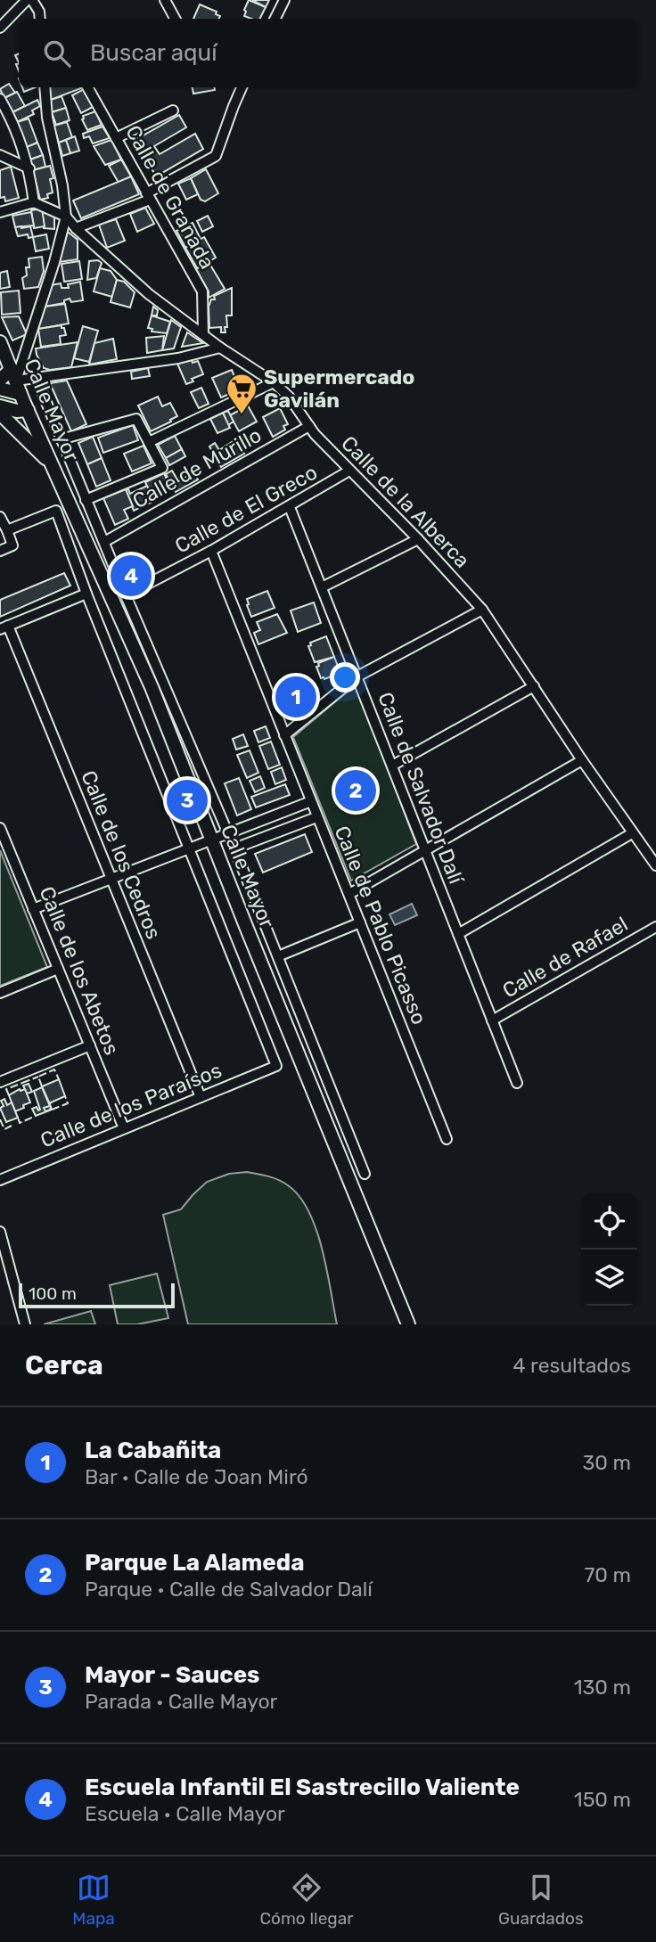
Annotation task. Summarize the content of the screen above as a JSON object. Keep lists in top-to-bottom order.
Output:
{
  "streets": {
    "street": [
      "Calle de Granada",
      "Calle Mayor",
      "Calle de Murillo",
      "Calle de la Alberca",
      "Calle de El Greco",
      "Calle de Salvador Dalí",
      "Calle de los Cedros",
      "Calle de Pablo Picasso",
      "Calle de Rafael",
      "Calle de los Abetos",
      "Calle de los Paraísos"
    ]
  },
  "crossings": [
    ["Calle de Granada", "Calle de la Alberca"],
    ["Calle Mayor", "Calle de Murillo"],
    ["Calle Mayor", "Calle de El Greco"],
    ["Calle de Murillo", "Calle de la Alberca"],
    ["Calle de la Alberca", "Calle de El Greco"],
    ["Calle de El Greco", "Calle de Salvador Dalí"],
    ["Calle de El Greco", "Calle de Pablo Picasso"],
    ["Calle de Salvador Dalí", "Calle de Rafael"],
    ["Calle de los Cedros", "Calle de los Paraísos"],
    ["Calle de los Abetos", "Calle de los Paraísos"]
  ],
  "places": {
    "supermarket": ["Supermercado Gavilán"]
  },
  "scale_bar": "100 m",
  "page": {
    "search": "Buscar aquí",
    "pins": [
      "4",
      "1",
      "2",
      "3"
    ],
    "scale": "100 m",
    "heading": ["Cerca", "4 resultados"],
    "list": [
      {
        "mark": "1",
        "name": "La Cabañita",
        "note": "Bar · Calle de Joan Miró",
        "value": "30 m"
      },
      {
        "mark": "2",
        "name": "Parque La Alameda",
        "note": "Parque · Calle de Salvador Dalí",
        "value": "70 m"
      },
      {
        "mark": "3",
        "name": "Mayor - Sauces",
        "note": "Parada · Calle Mayor",
        "value": "130 m"
      },
      {
        "mark": "4",
        "name": "Escuela Infantil El Sastrecillo Valiente",
        "note": "Escuela · Calle Mayor",
        "value": "150 m"
      }
    ],
    "nav": ["Mapa", "Cómo llegar", "Guardados"]
  }
}
